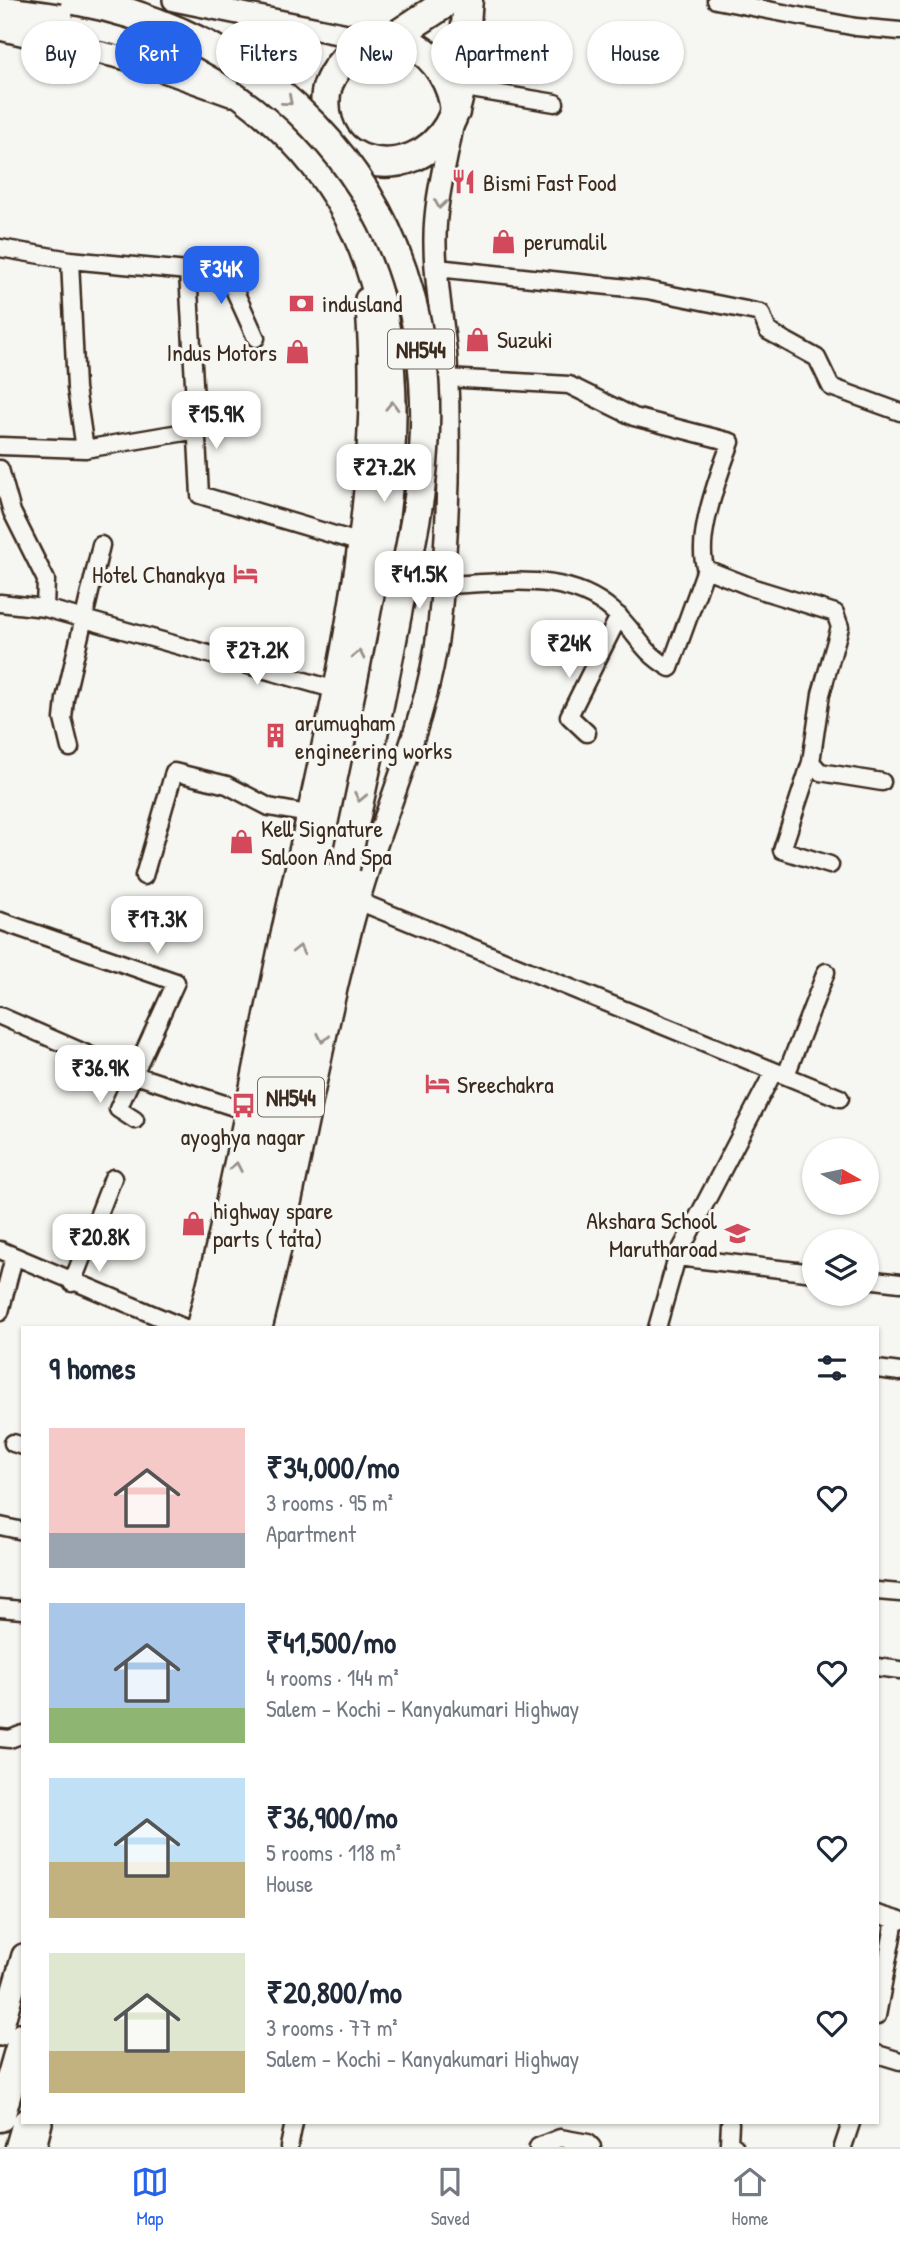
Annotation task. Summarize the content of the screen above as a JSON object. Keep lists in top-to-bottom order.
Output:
{
  "streets": {
    "highway": ["NH544"]
  },
  "places": {
    "restaurant": ["Bismi Fast Food"],
    "shop": [
      "perumalil",
      "Suzuki",
      "Indus Motors",
      "Kell Signature Saloon And Spa",
      "highway spare parts ( tata)"
    ],
    "bank": ["indusland"],
    "hotel": ["Hotel Chanakya", "Sreechakra"],
    "building": ["arumugham engineering works"],
    "bus stop": ["ayoghya nagar"],
    "school or university": ["Akshara School Marutharoad"]
  },
  "north": "right",
  "page": {
    "chip": [
      "Buy",
      "Rent",
      "Filters",
      "New",
      "Apartment",
      "House"
    ],
    "price": [
      "₹34K",
      "₹15.9K",
      "₹27.2K",
      "₹41.5K",
      "₹24K",
      "₹27.2K",
      "₹17.3K",
      "₹36.9K",
      "₹20.8K"
    ],
    "heading": "9 homes",
    "list": [
      {
        "name": "₹34,000/mo",
        "note": "3 rooms · 95 m² · Apartment"
      },
      {
        "name": "₹41,500/mo",
        "note": "4 rooms · 144 m² · Salem - Kochi - Kanyakumari Highway"
      },
      {
        "name": "₹36,900/mo",
        "note": "5 rooms · 118 m² · House"
      },
      {
        "name": "₹20,800/mo",
        "note": "3 rooms · 77 m² · Salem - Kochi - Kanyakumari Highway"
      }
    ],
    "tabs": ["Map", "Saved", "Home"]
  }
}
